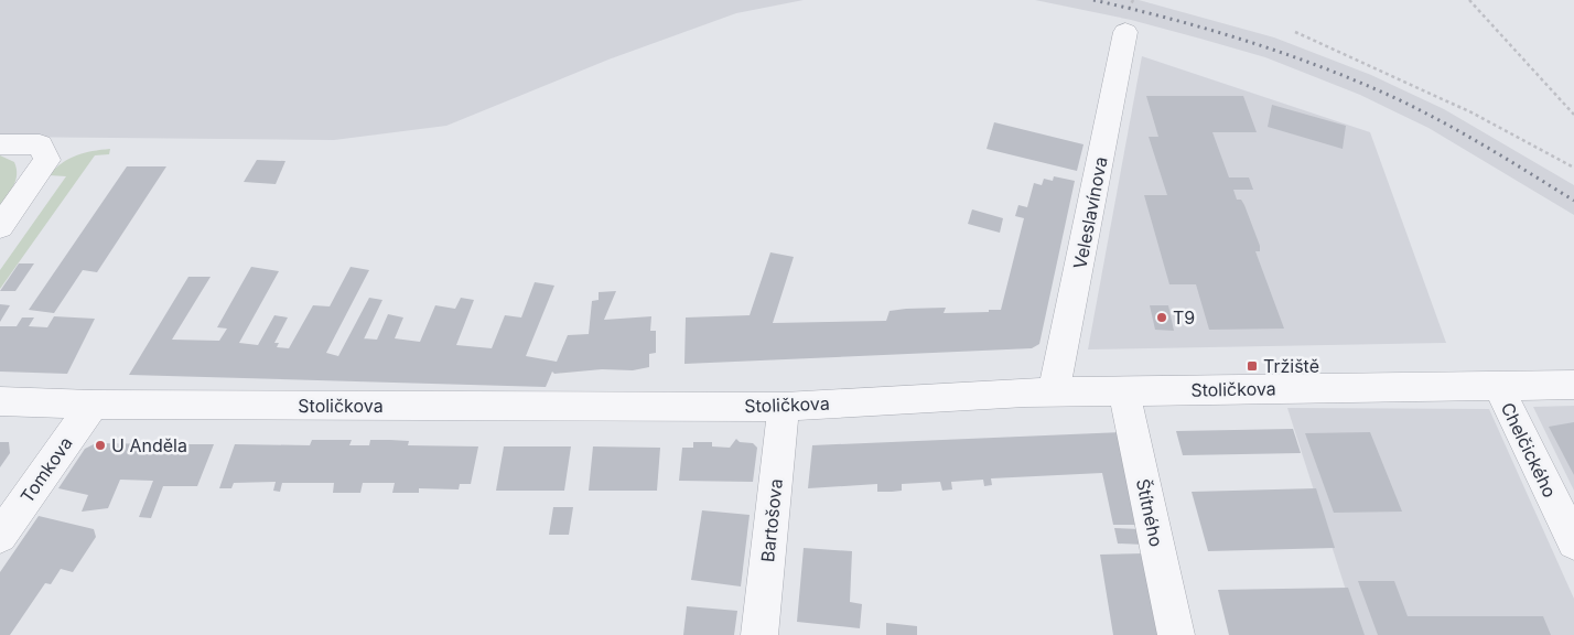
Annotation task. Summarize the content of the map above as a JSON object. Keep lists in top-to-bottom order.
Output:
{
  "streets": {
    "street": [
      "Veleslavínova",
      "Stoličkova",
      "Chelčického",
      "Tomkova",
      "Štítného",
      "Bartošova"
    ]
  },
  "crossings": [
    ["Veleslavínova", "Stoličkova"],
    ["Stoličkova", "Chelčického"],
    ["Stoličkova", "Tomkova"],
    ["Stoličkova", "Štítného"],
    ["Stoličkova", "Bartošova"]
  ],
  "places": {
    "other": ["T9", "U Anděla"],
    "transit": ["Tržiště"]
  }
}
